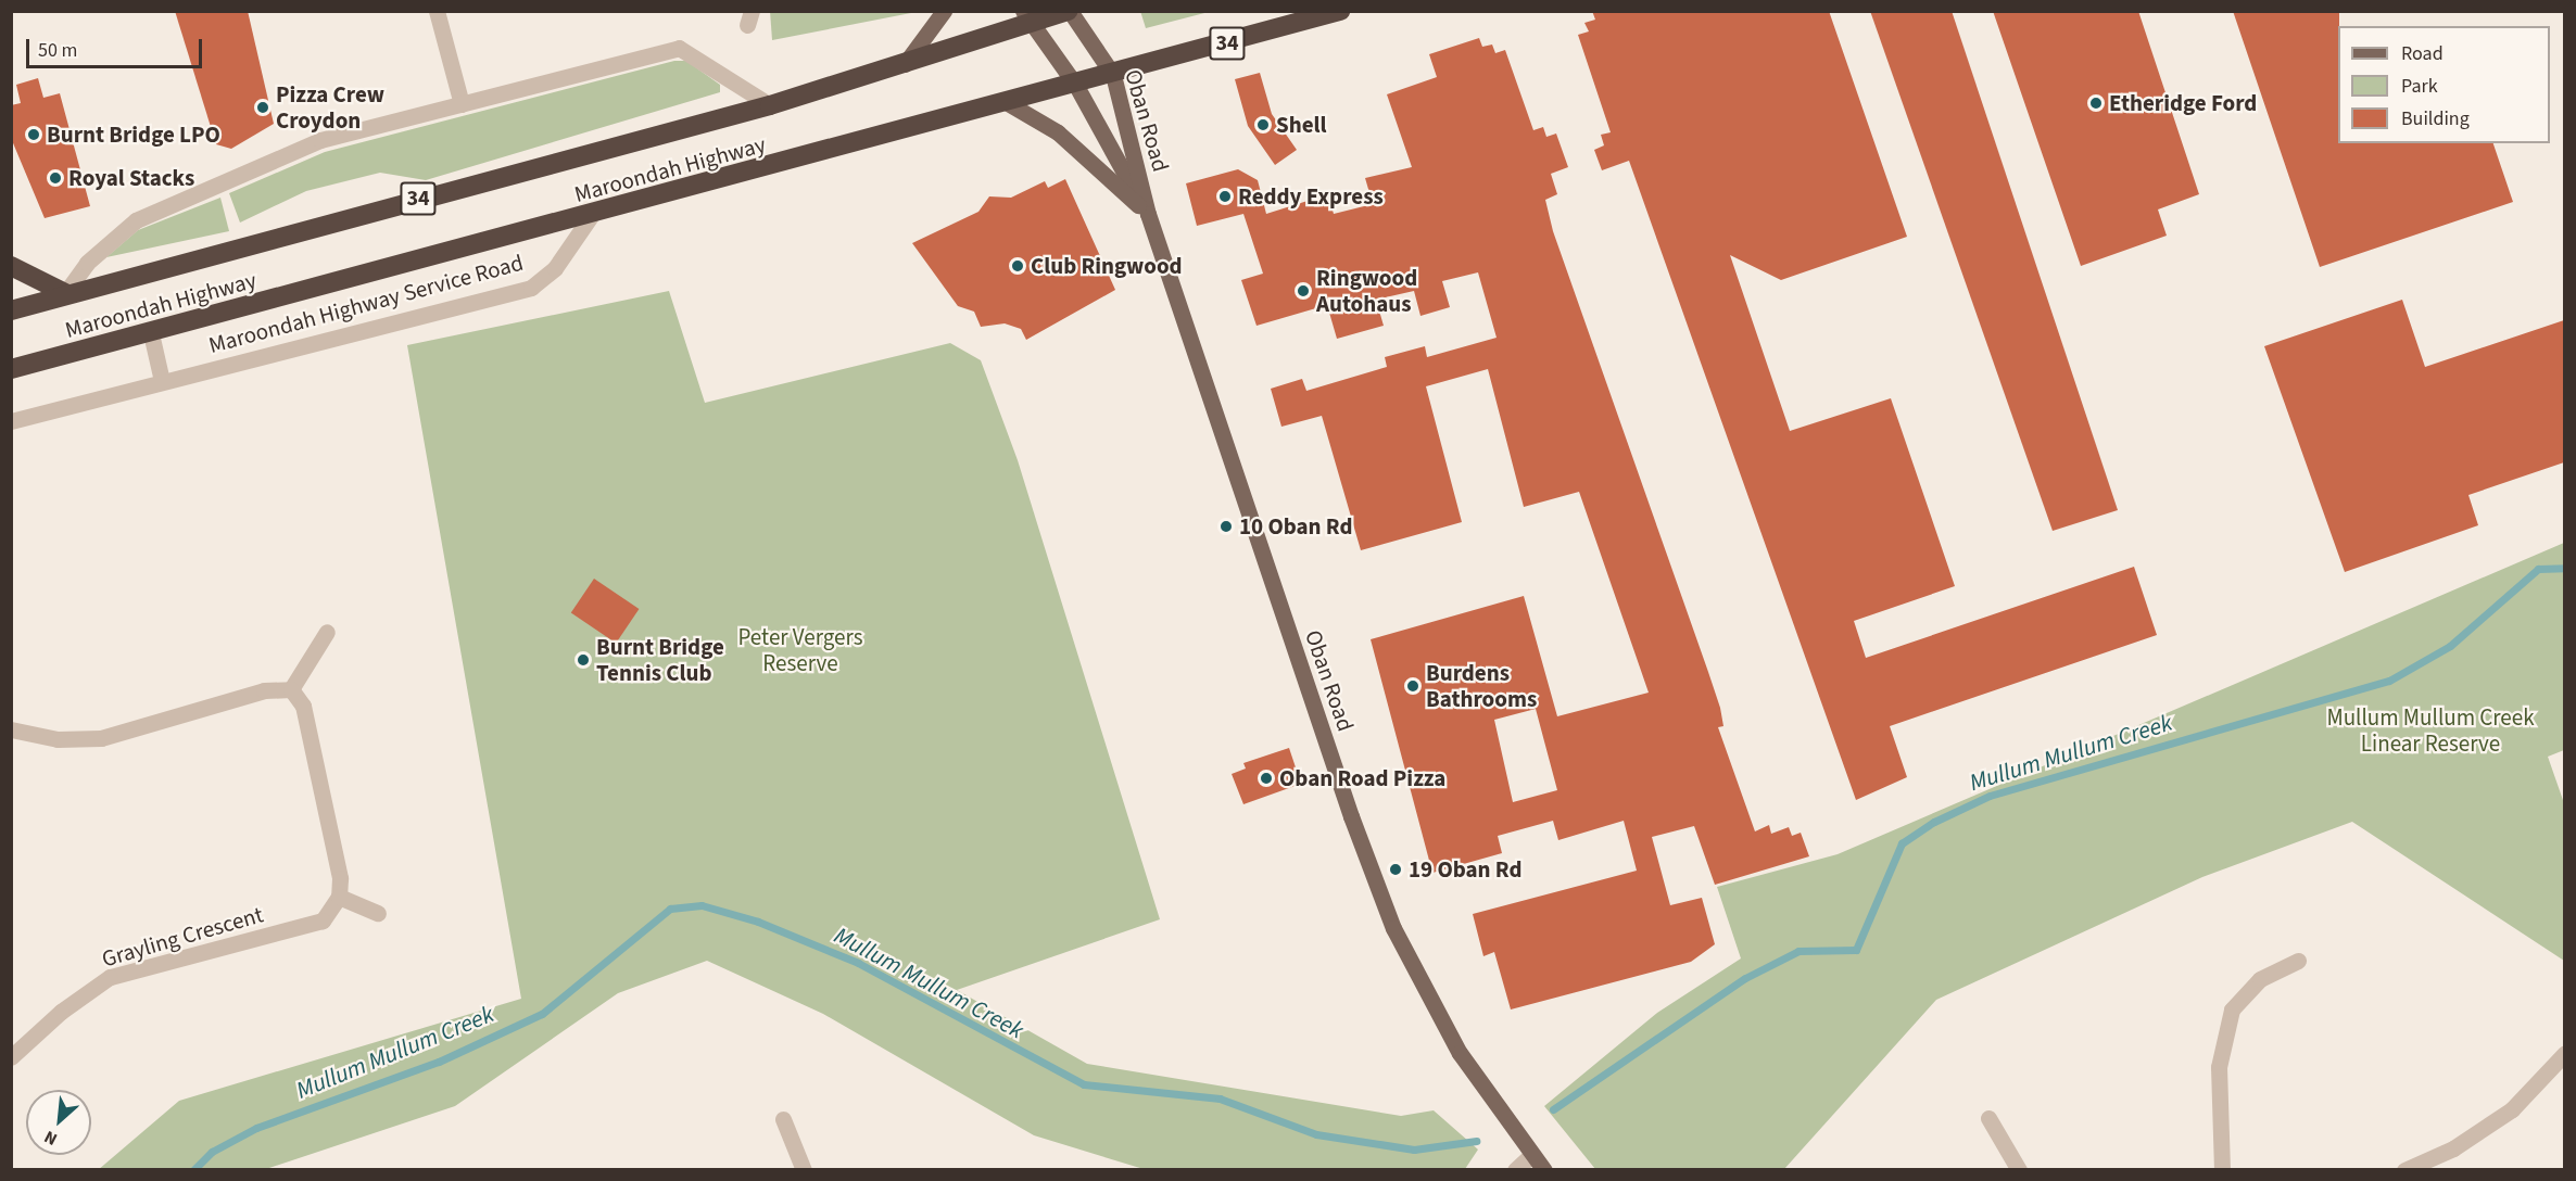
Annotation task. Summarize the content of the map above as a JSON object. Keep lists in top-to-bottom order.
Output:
{
  "streets": {
    "highway": ["34", "Maroondah Highway"],
    "main road": ["Oban Road"],
    "street": ["Maroondah Highway Service Road", "Grayling Crescent"]
  },
  "crossings": [
    ["Oban Road", "Maroondah Highway"],
    ["Maroondah Highway", "Maroondah Highway Service Road"]
  ],
  "water": ["Mullum Mullum Creek"],
  "parks": ["Peter Vergers Reserve", "Mullum Mullum Creek Linear Reserve"],
  "places": [
    "Etheridge Ford",
    "Pizza Crew Croydon",
    "Shell",
    "Burnt Bridge LPO",
    "Royal Stacks",
    "Reddy Express",
    "Club Ringwood",
    "Ringwood Autohaus",
    "10 Oban Rd",
    "Burnt Bridge Tennis Club",
    "Burdens Bathrooms",
    "Oban Road Pizza",
    "19 Oban Rd"
  ],
  "legend": ["Road", "Park", "Building"],
  "scale_bar": "50 m",
  "north": "bottom left"
}
